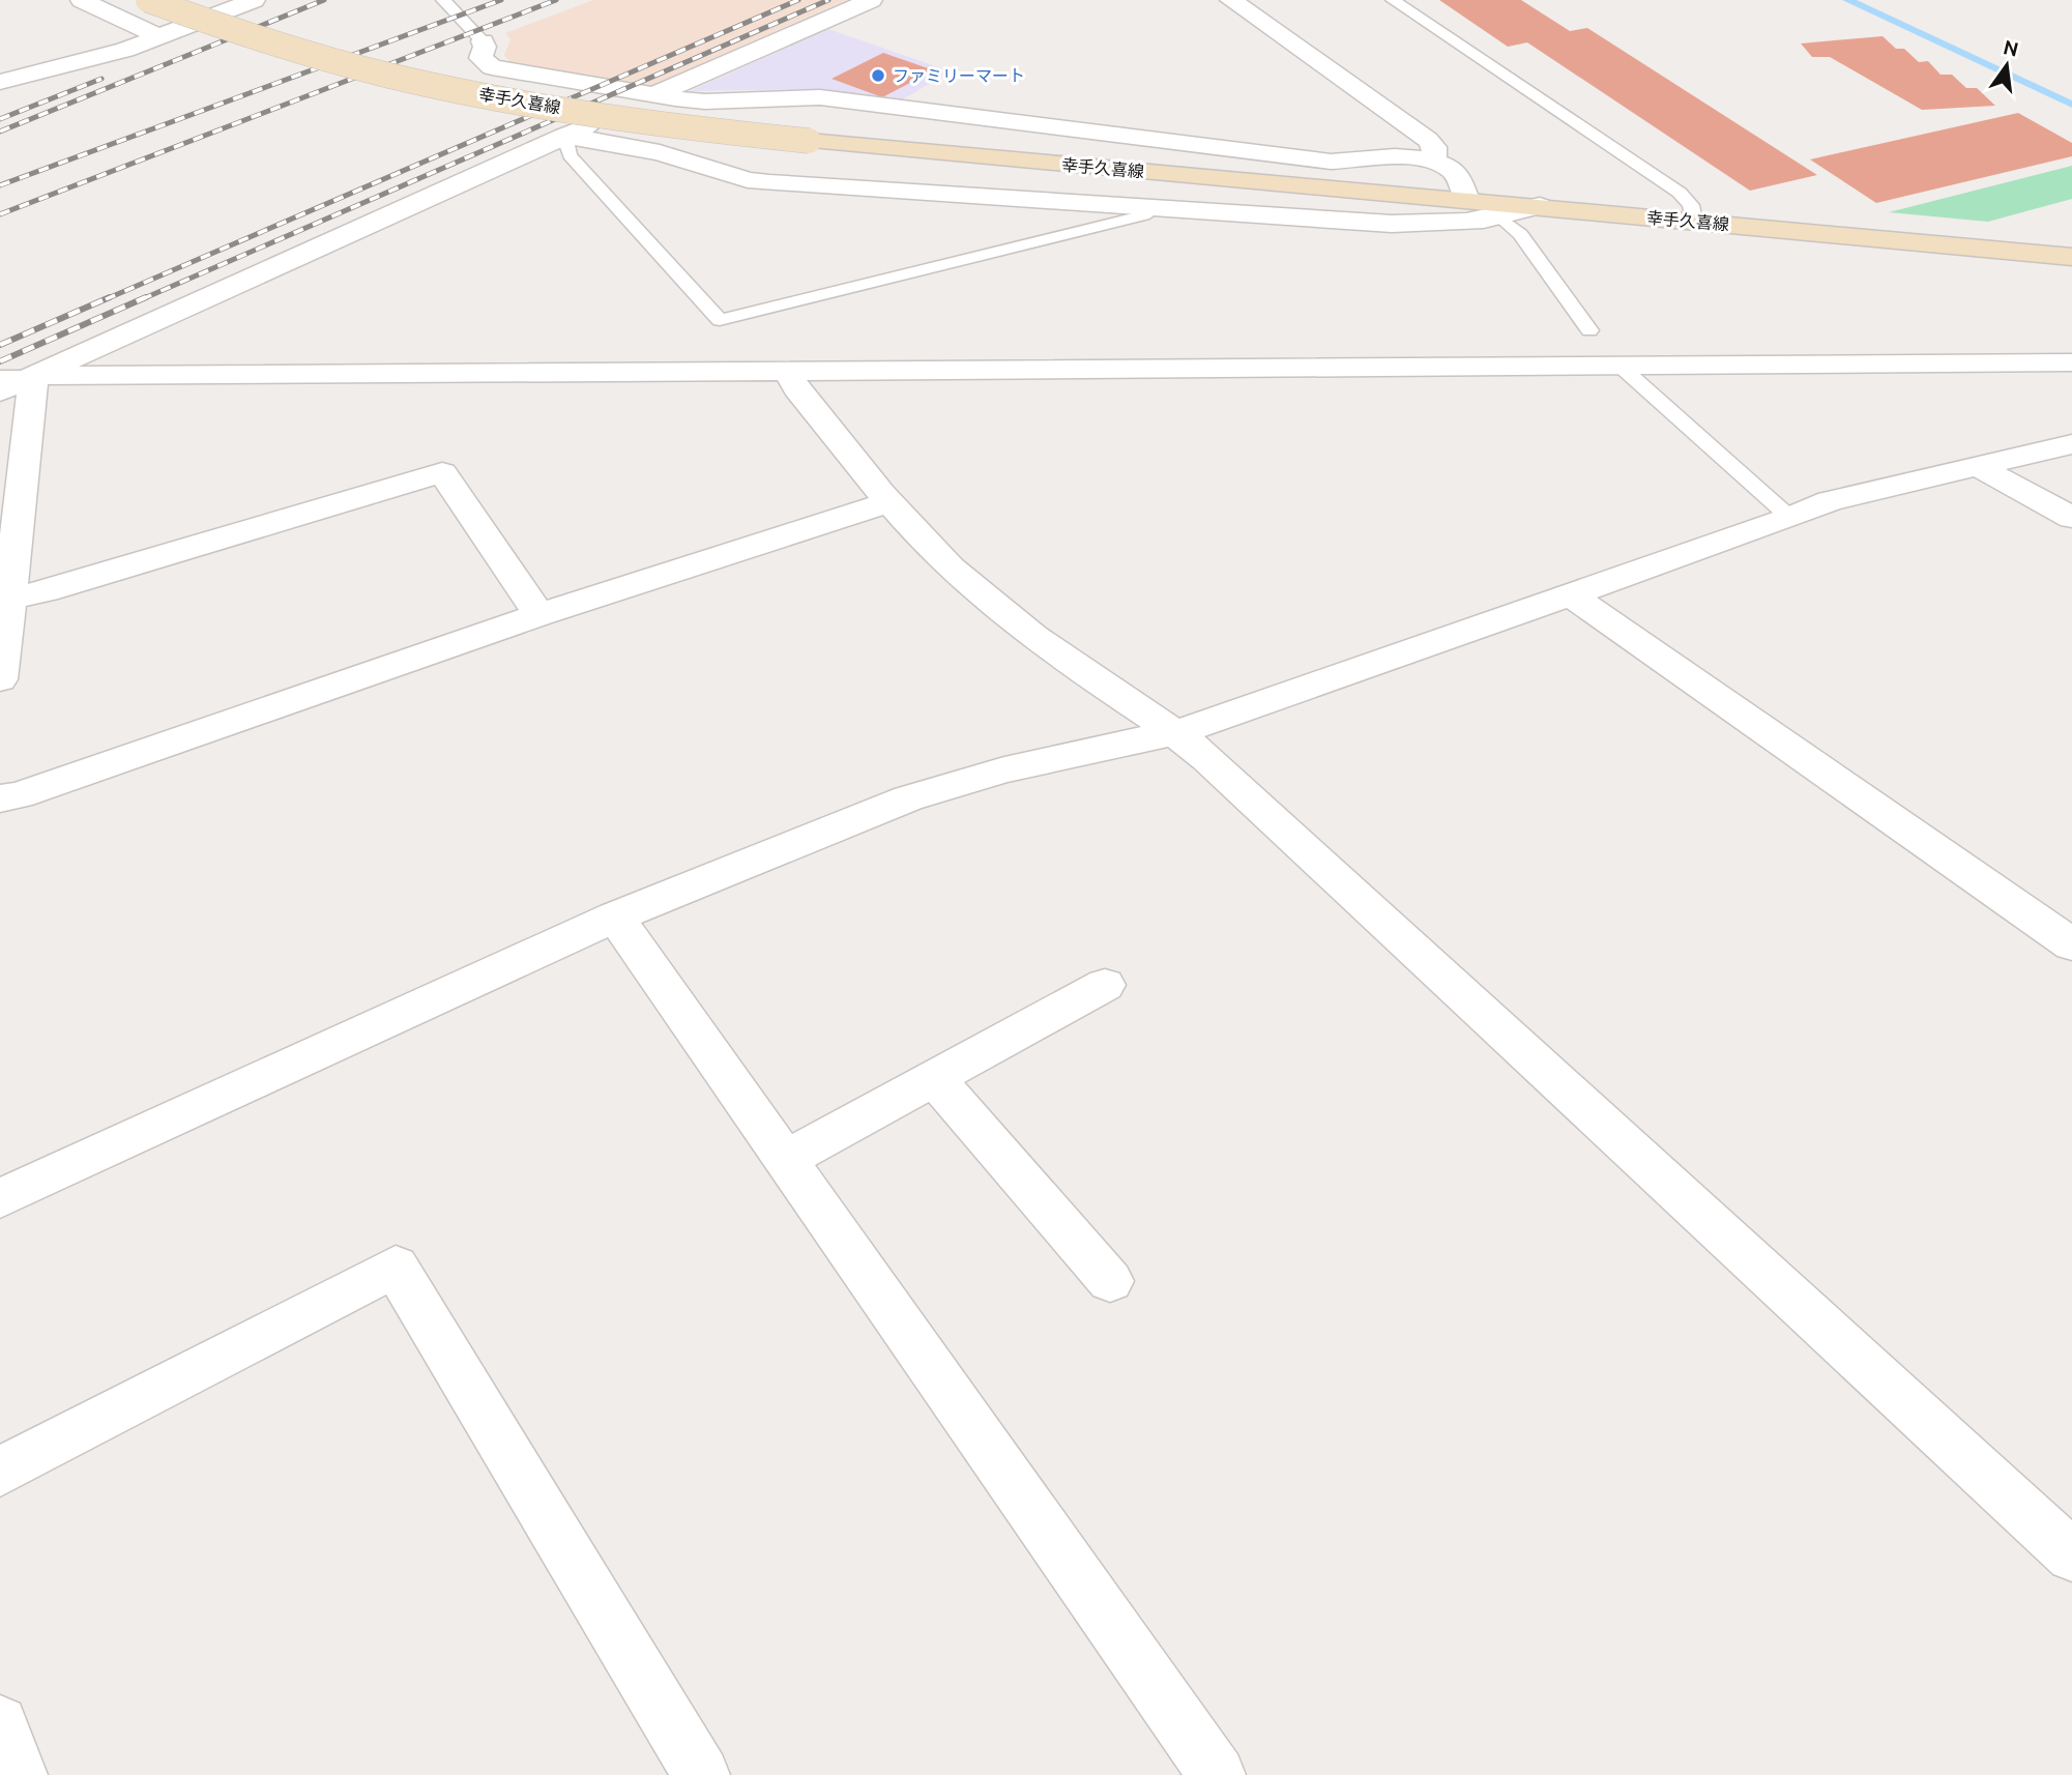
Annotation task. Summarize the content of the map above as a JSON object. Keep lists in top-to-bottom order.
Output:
{
  "streets": {
    "main road": ["幸手久喜線"]
  },
  "places": ["ファミリーマート"],
  "north": "top"
}
